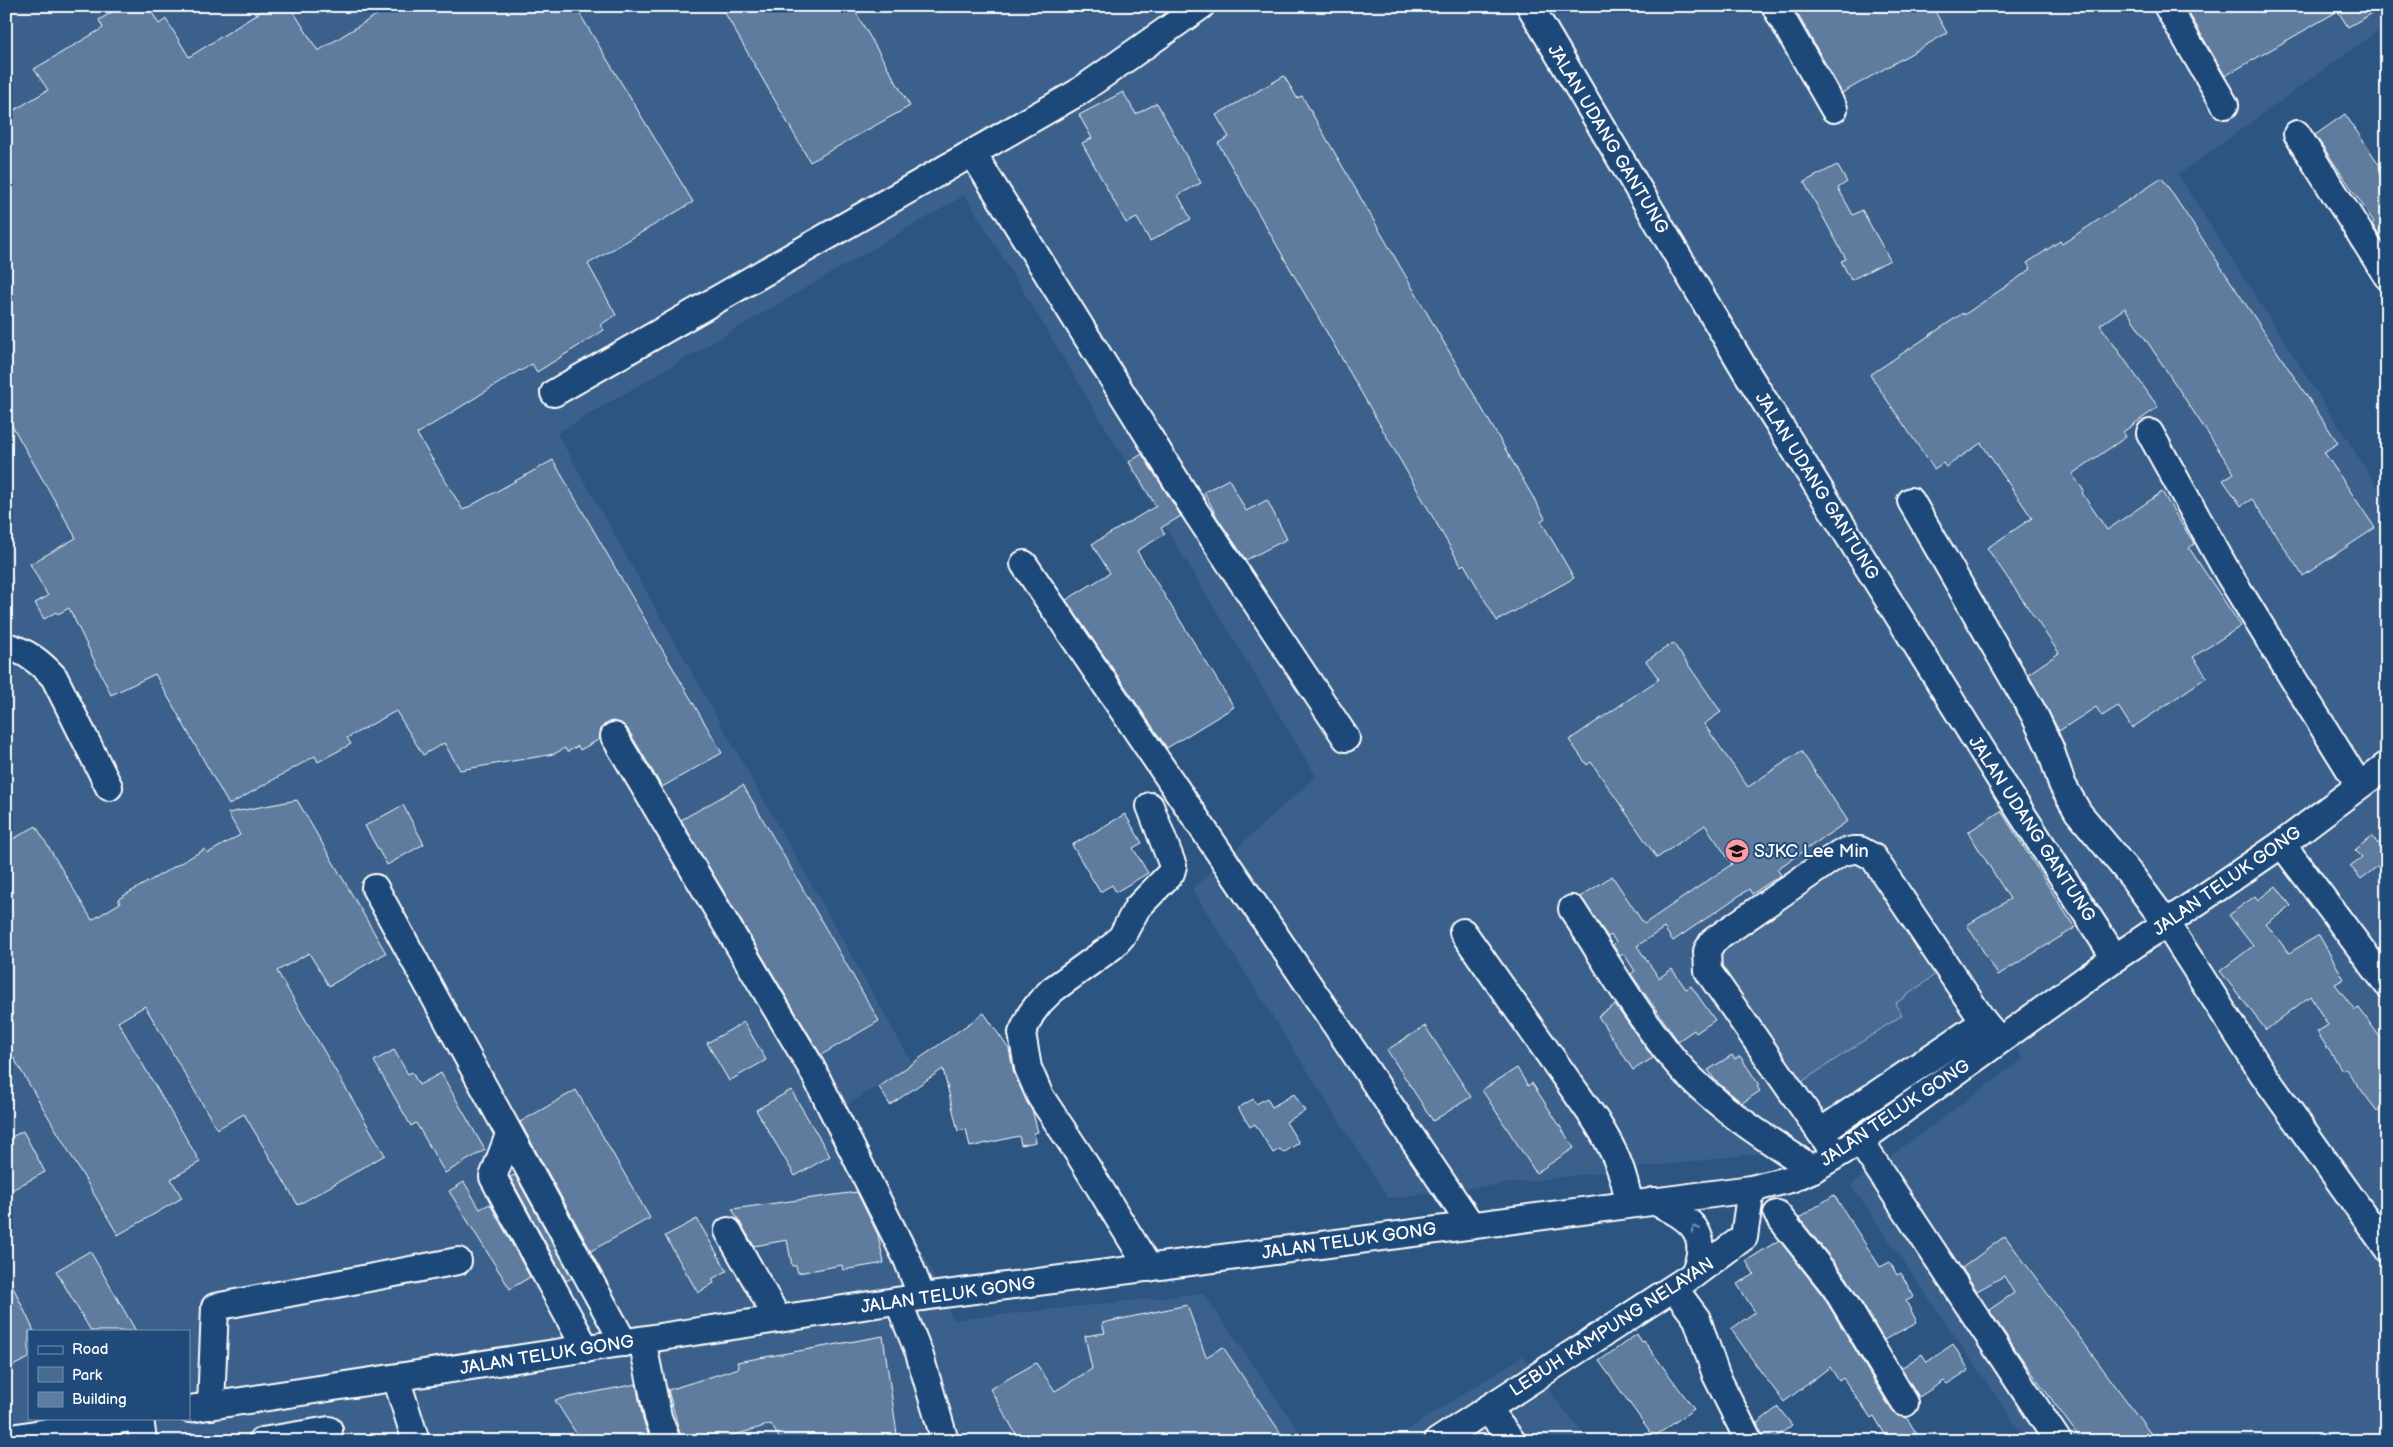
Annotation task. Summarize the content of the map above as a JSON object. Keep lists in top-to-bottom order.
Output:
{
  "streets": {
    "street": ["JALAN UDANG GANTUNG", "JALAN TELUK GONG", "LEBUH KAMPUNG NELAYAN"]
  },
  "crossings": [
    ["JALAN UDANG GANTUNG", "JALAN TELUK GONG"],
    ["JALAN TELUK GONG", "LEBUH KAMPUNG NELAYAN"]
  ],
  "places": {
    "school or university": ["SJKC Lee Min"]
  },
  "legend": ["Road", "Park", "Building"]
}
